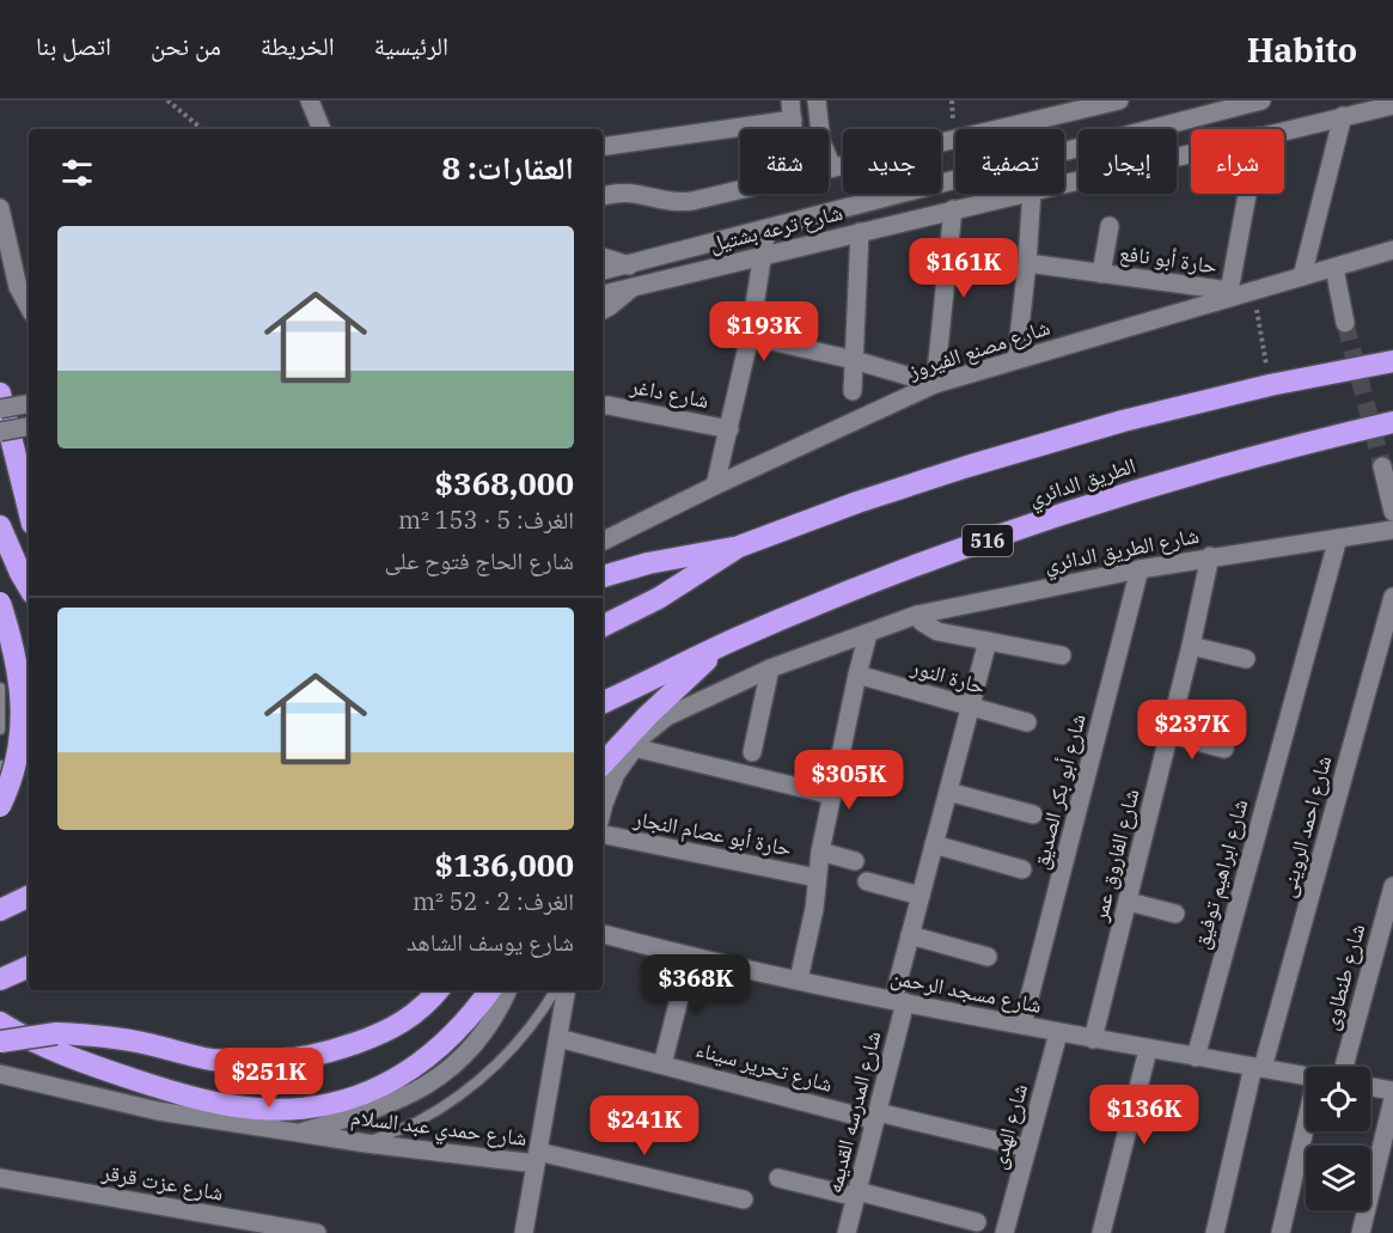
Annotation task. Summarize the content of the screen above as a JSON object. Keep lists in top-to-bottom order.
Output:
{
  "streets": {
    "highway": ["الطريق الدائري", "516"],
    "street": [
      "شارع ترعه بشتيل",
      "حارة أبو نافع",
      "شارع مصنع الفيروز",
      "شارع داغر",
      "شارع الطريق الدائري",
      "حارة النور",
      "شارع أبو بكر الصديق",
      "شارع احمد الروينى",
      "حارة أبو عصام النجار",
      "شارع الفاروق عمر",
      "شارع ابراهيم توفيق",
      "شارع طنطاوى",
      "شارع مسجد الرحمن",
      "شارع تحرير سيناء",
      "شارع المدرسه القديمه",
      "شارع الهدى",
      "شارع حمدي عبد السلام",
      "شارع عزت قرقر"
    ]
  },
  "crossings": [
    ["حارة أبو نافع", "شارع مصنع الفيروز"],
    ["شارع الطريق الدائري", "شارع أبو بكر الصديق"],
    ["شارع الطريق الدائري", "شارع الفاروق عمر"],
    ["شارع الطريق الدائري", "شارع ابراهيم توفيق"],
    ["حارة النور", "شارع المدرسه القديمه"],
    ["شارع أبو بكر الصديق", "شارع مسجد الرحمن"],
    ["شارع احمد الروينى", "شارع مسجد الرحمن"],
    ["شارع الفاروق عمر", "شارع مسجد الرحمن"],
    ["شارع ابراهيم توفيق", "شارع مسجد الرحمن"],
    ["شارع مسجد الرحمن", "شارع المدرسه القديمه"],
    ["شارع مسجد الرحمن", "شارع الهدى"],
    ["شارع تحرير سيناء", "شارع المدرسه القديمه"],
    ["شارع تحرير سيناء", "شارع الهدى"]
  ],
  "page": {
    "header": "Habito",
    "nav": [
      "الرئيسية",
      "الخريطة",
      "من نحن",
      "اتصل بنا"
    ],
    "chip": [
      "شراء",
      "إيجار",
      "تصفية",
      "جديد",
      "شقة"
    ],
    "heading": "العقارات: 8",
    "list": [
      {
        "name": "$368,000",
        "note": "الغرف: 5 · 153 m² · شارع الحاج فتوح على"
      },
      {
        "name": "$136,000",
        "note": "الغرف: 2 · 52 m² · شارع يوسف الشاهد"
      }
    ],
    "price": [
      "$161K",
      "$193K",
      "$237K",
      "$305K",
      "$368K",
      "$251K",
      "$136K",
      "$241K"
    ]
  }
}
